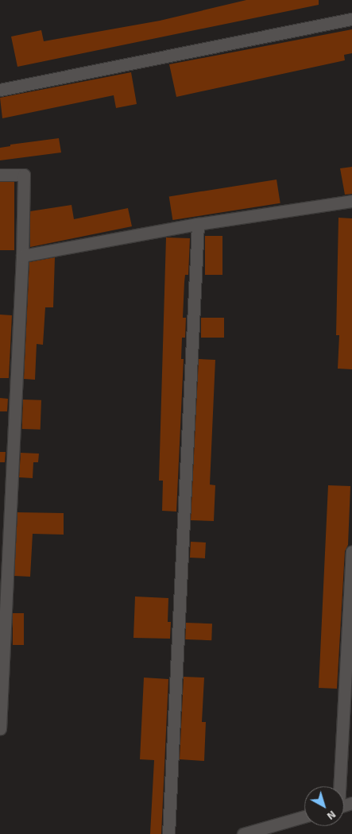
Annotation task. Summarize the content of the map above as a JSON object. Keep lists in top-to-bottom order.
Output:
{
  "north": "bottom right"
}
